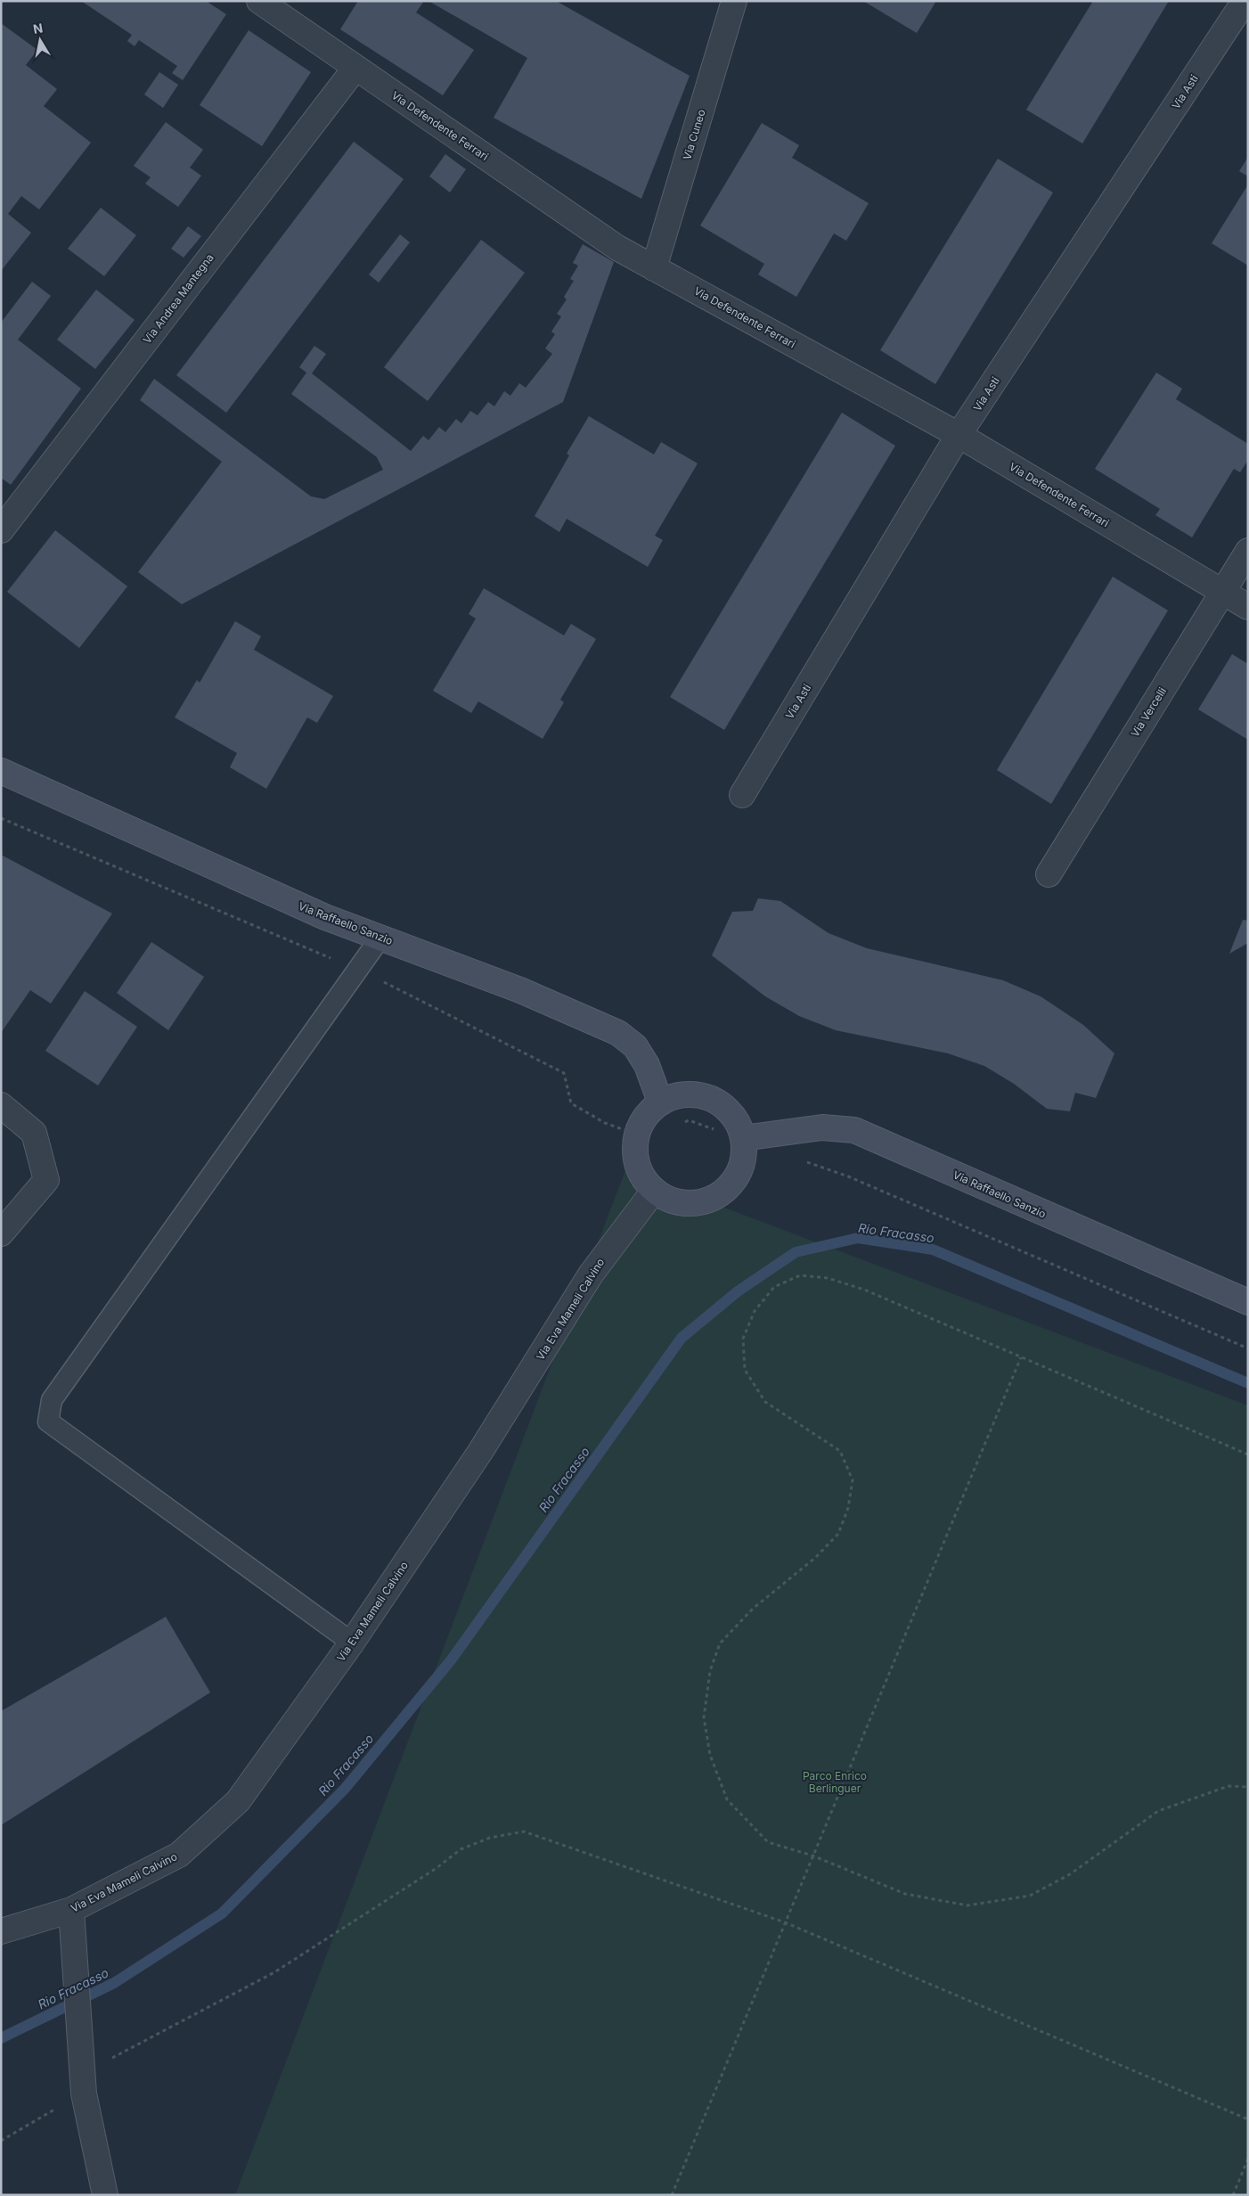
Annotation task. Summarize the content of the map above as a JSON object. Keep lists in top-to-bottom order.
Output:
{
  "streets": {
    "street": [
      "Via Asti",
      "Via Defendente Ferrari",
      "Via Cuneo",
      "Via Andrea Mantegna",
      "Via Vercelli",
      "Via Raffaello Sanzio",
      "Via Eva Mameli Calvino"
    ]
  },
  "crossings": [
    ["Via Asti", "Via Defendente Ferrari"],
    ["Via Defendente Ferrari", "Via Cuneo"],
    ["Via Defendente Ferrari", "Via Andrea Mantegna"],
    ["Via Defendente Ferrari", "Via Vercelli"],
    ["Via Raffaello Sanzio", "Via Eva Mameli Calvino"]
  ],
  "water": ["Rio Fracasso"],
  "parks": ["Parco Enrico Berlinguer"],
  "north": "top"
}
